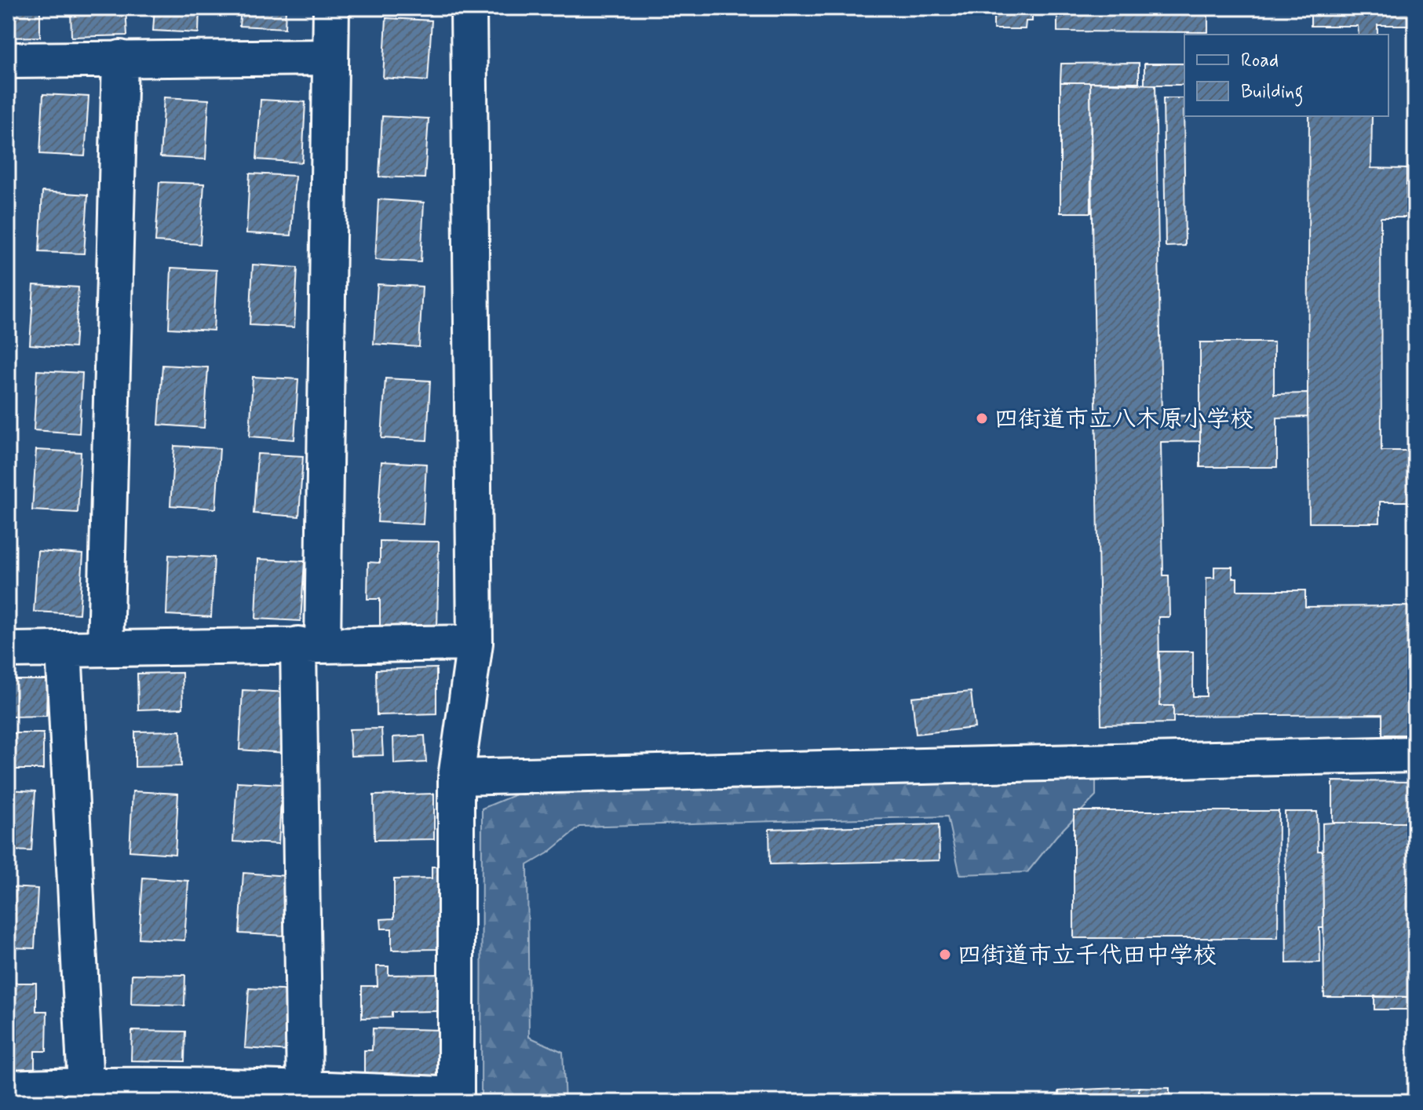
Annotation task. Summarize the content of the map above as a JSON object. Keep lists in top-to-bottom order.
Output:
{
  "places": ["四街道市立八木原小学校", "四街道市立千代田中学校"],
  "legend": ["Road", "Building"]
}
